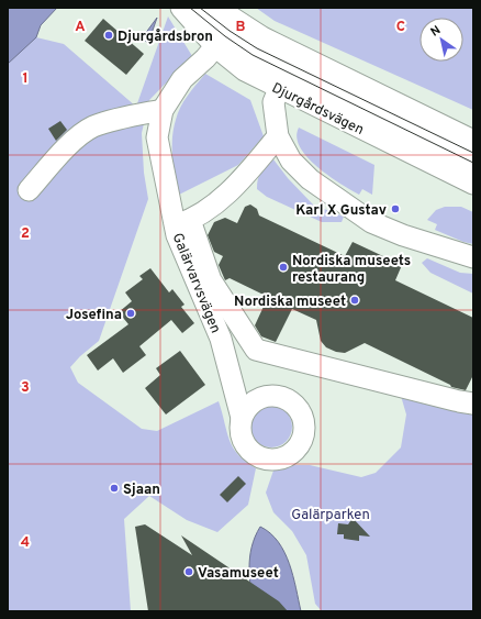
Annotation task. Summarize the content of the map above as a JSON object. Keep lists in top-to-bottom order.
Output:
{
  "streets": {
    "street": ["Djurgårdsvägen", "Galärvarvsvägen"]
  },
  "crossings": [
    ["Djurgårdsvägen", "Galärvarvsvägen"]
  ],
  "parks": ["Galärparken"],
  "places": [
    "Djurgårdsbron",
    "Karl X Gustav",
    "Nordiska museets restaurang",
    "Nordiska museet",
    "Josefina",
    "Sjaan",
    "Vasamuseet"
  ],
  "north": "top left",
  "grid": {
    "columns": ["A", "B", "C"],
    "rows": [
      "1",
      "2",
      "3",
      "4"
    ]
  }
}
